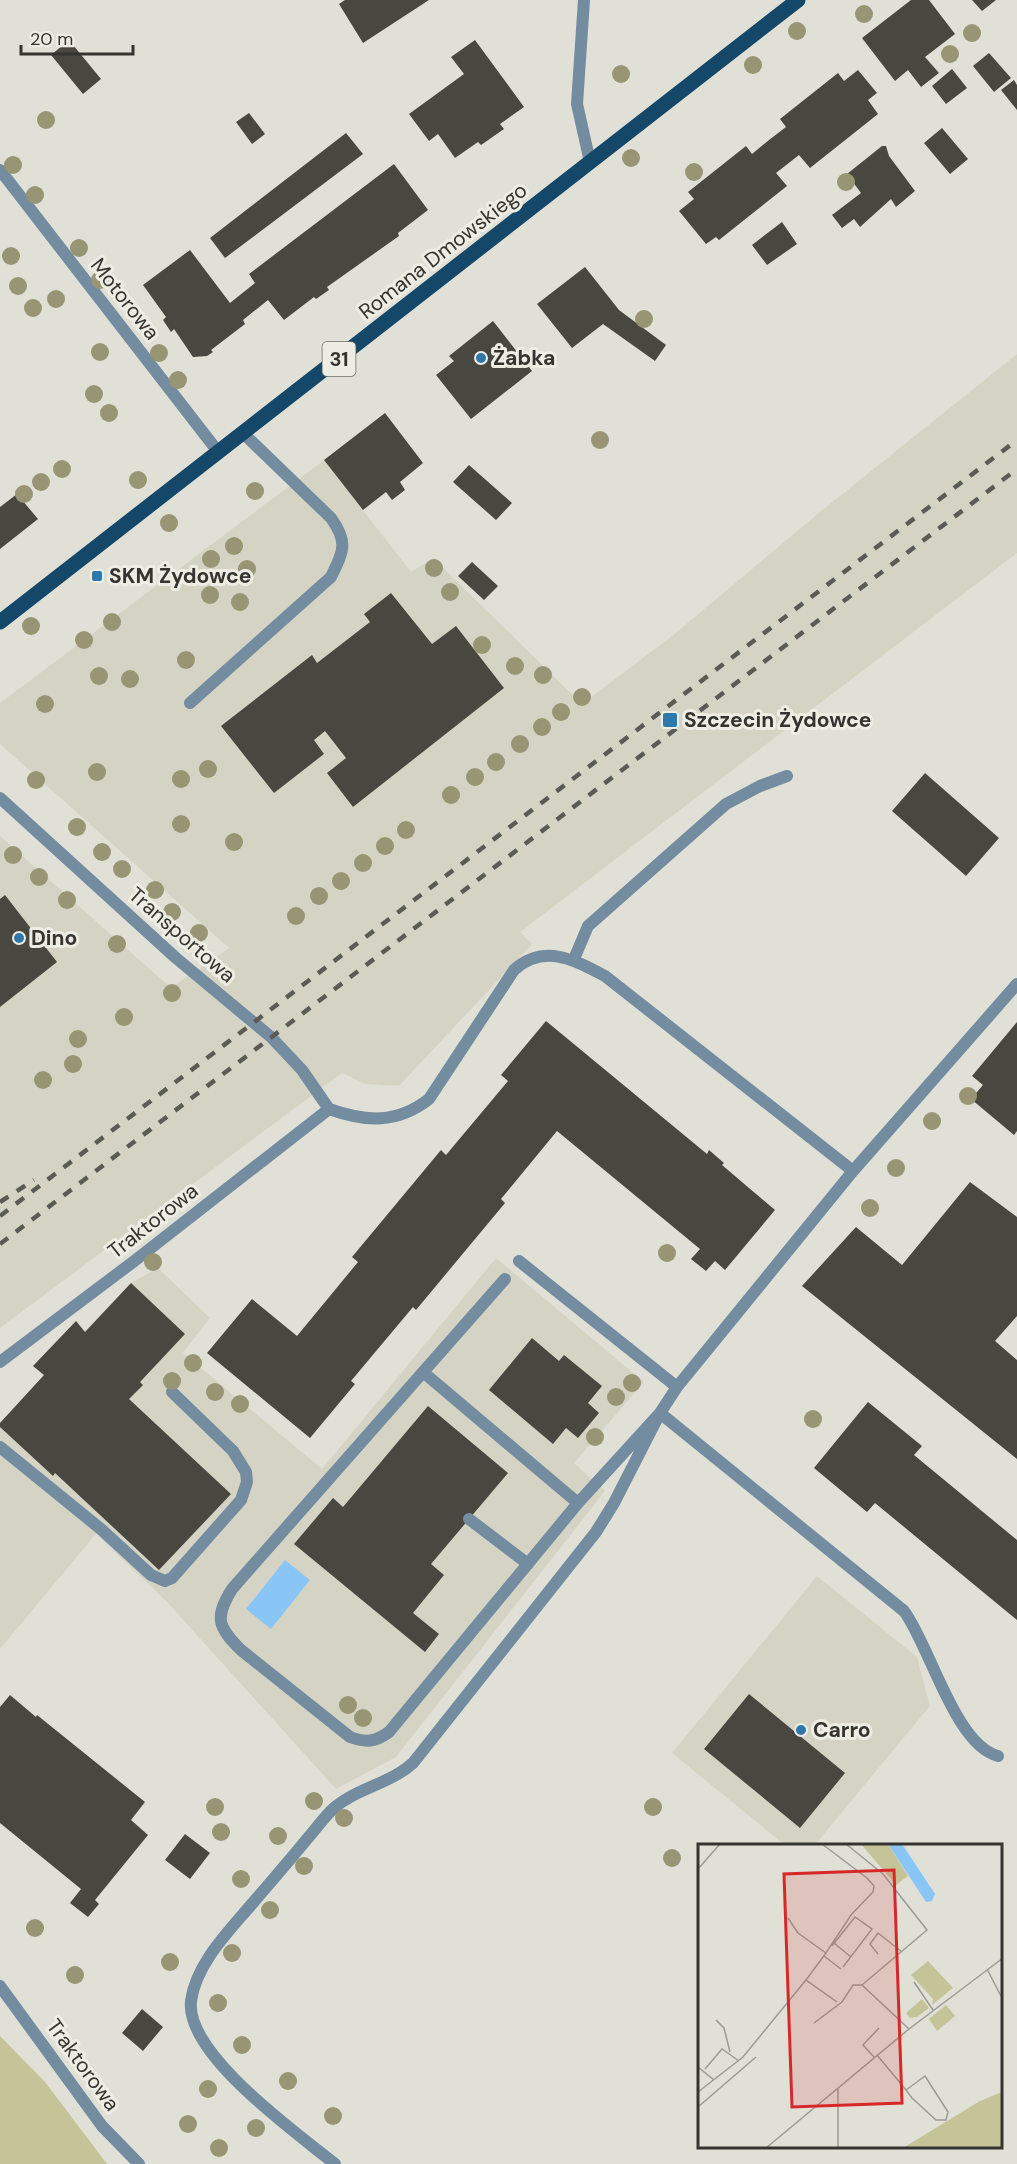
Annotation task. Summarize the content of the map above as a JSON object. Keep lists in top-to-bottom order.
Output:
{
  "streets": {
    "main road": ["Romana Dmowskiego", "31"],
    "street": ["Motorowa", "Transportowa", "Traktorowa"]
  },
  "crossings": [
    ["Romana Dmowskiego", "Motorowa"],
    ["Transportowa", "Traktorowa"]
  ],
  "places": {
    "other": ["Żabka", "Dino", "Carro"],
    "transit": ["SKM Żydowce", "Szczecin Żydowce"]
  },
  "scale_bar": "20 m"
}
